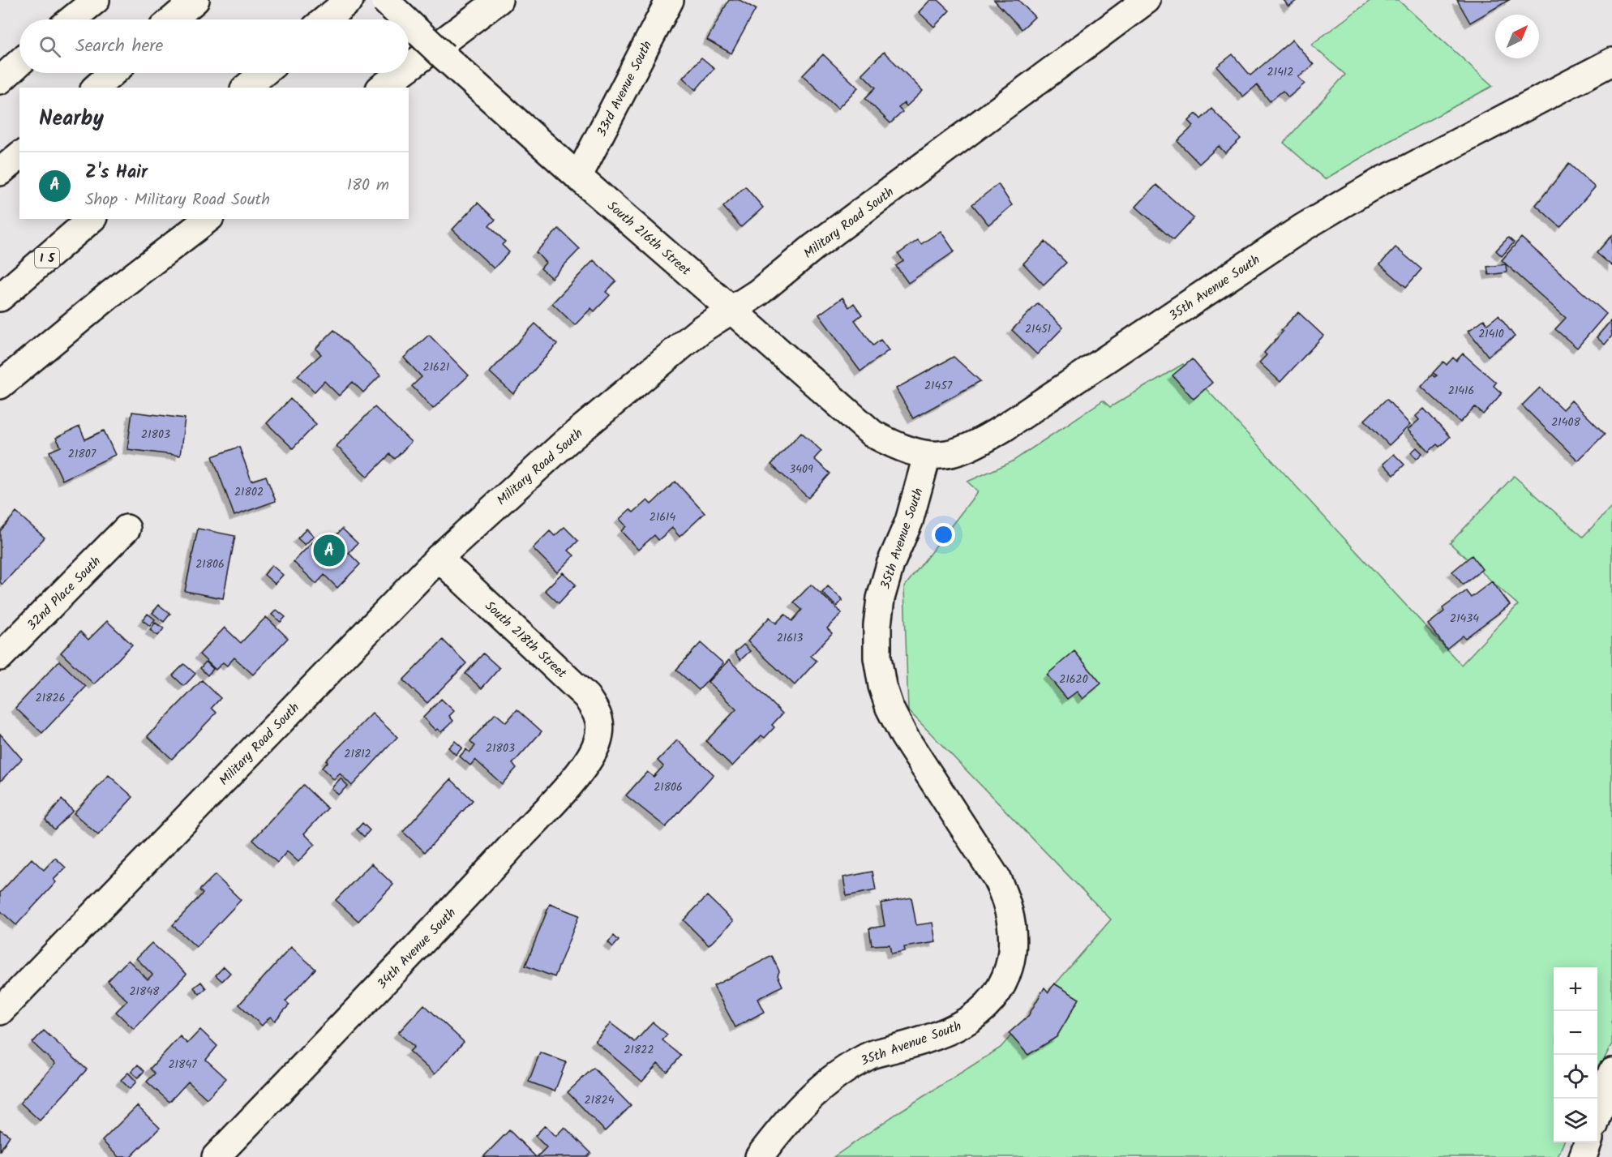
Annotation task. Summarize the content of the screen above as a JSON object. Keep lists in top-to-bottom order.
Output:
{
  "streets": {
    "main road": [
      "33rd Avenue South",
      "Military Road South",
      "South 216th Street",
      "I 5",
      "35th Avenue South",
      "32nd Place South",
      "South 218th Street",
      "34th Avenue South"
    ]
  },
  "crossings": [
    ["33rd Avenue South", "South 216th Street"],
    ["Military Road South", "South 216th Street"],
    ["Military Road South", "South 218th Street"],
    ["South 216th Street", "35th Avenue South"],
    ["South 218th Street", "34th Avenue South"]
  ],
  "house_numbers": [
    "21412",
    "21451",
    "21410",
    "21621",
    "21457",
    "21416",
    "21408",
    "21803",
    "21807",
    "3409",
    "21802",
    "21614",
    "21806",
    "21434",
    "21613",
    "21620",
    "21826",
    "21803",
    "21812",
    "21806",
    "21848",
    "21822",
    "21847",
    "21824"
  ],
  "north": "top right",
  "page": {
    "search": "Search here",
    "heading": "Nearby",
    "list": [
      {
        "mark": "A",
        "name": "Z's Hair",
        "note": "Shop · Military Road South",
        "value": "180 m"
      }
    ],
    "pins": "A",
    "map_buttons": ["+", "−"]
  }
}
